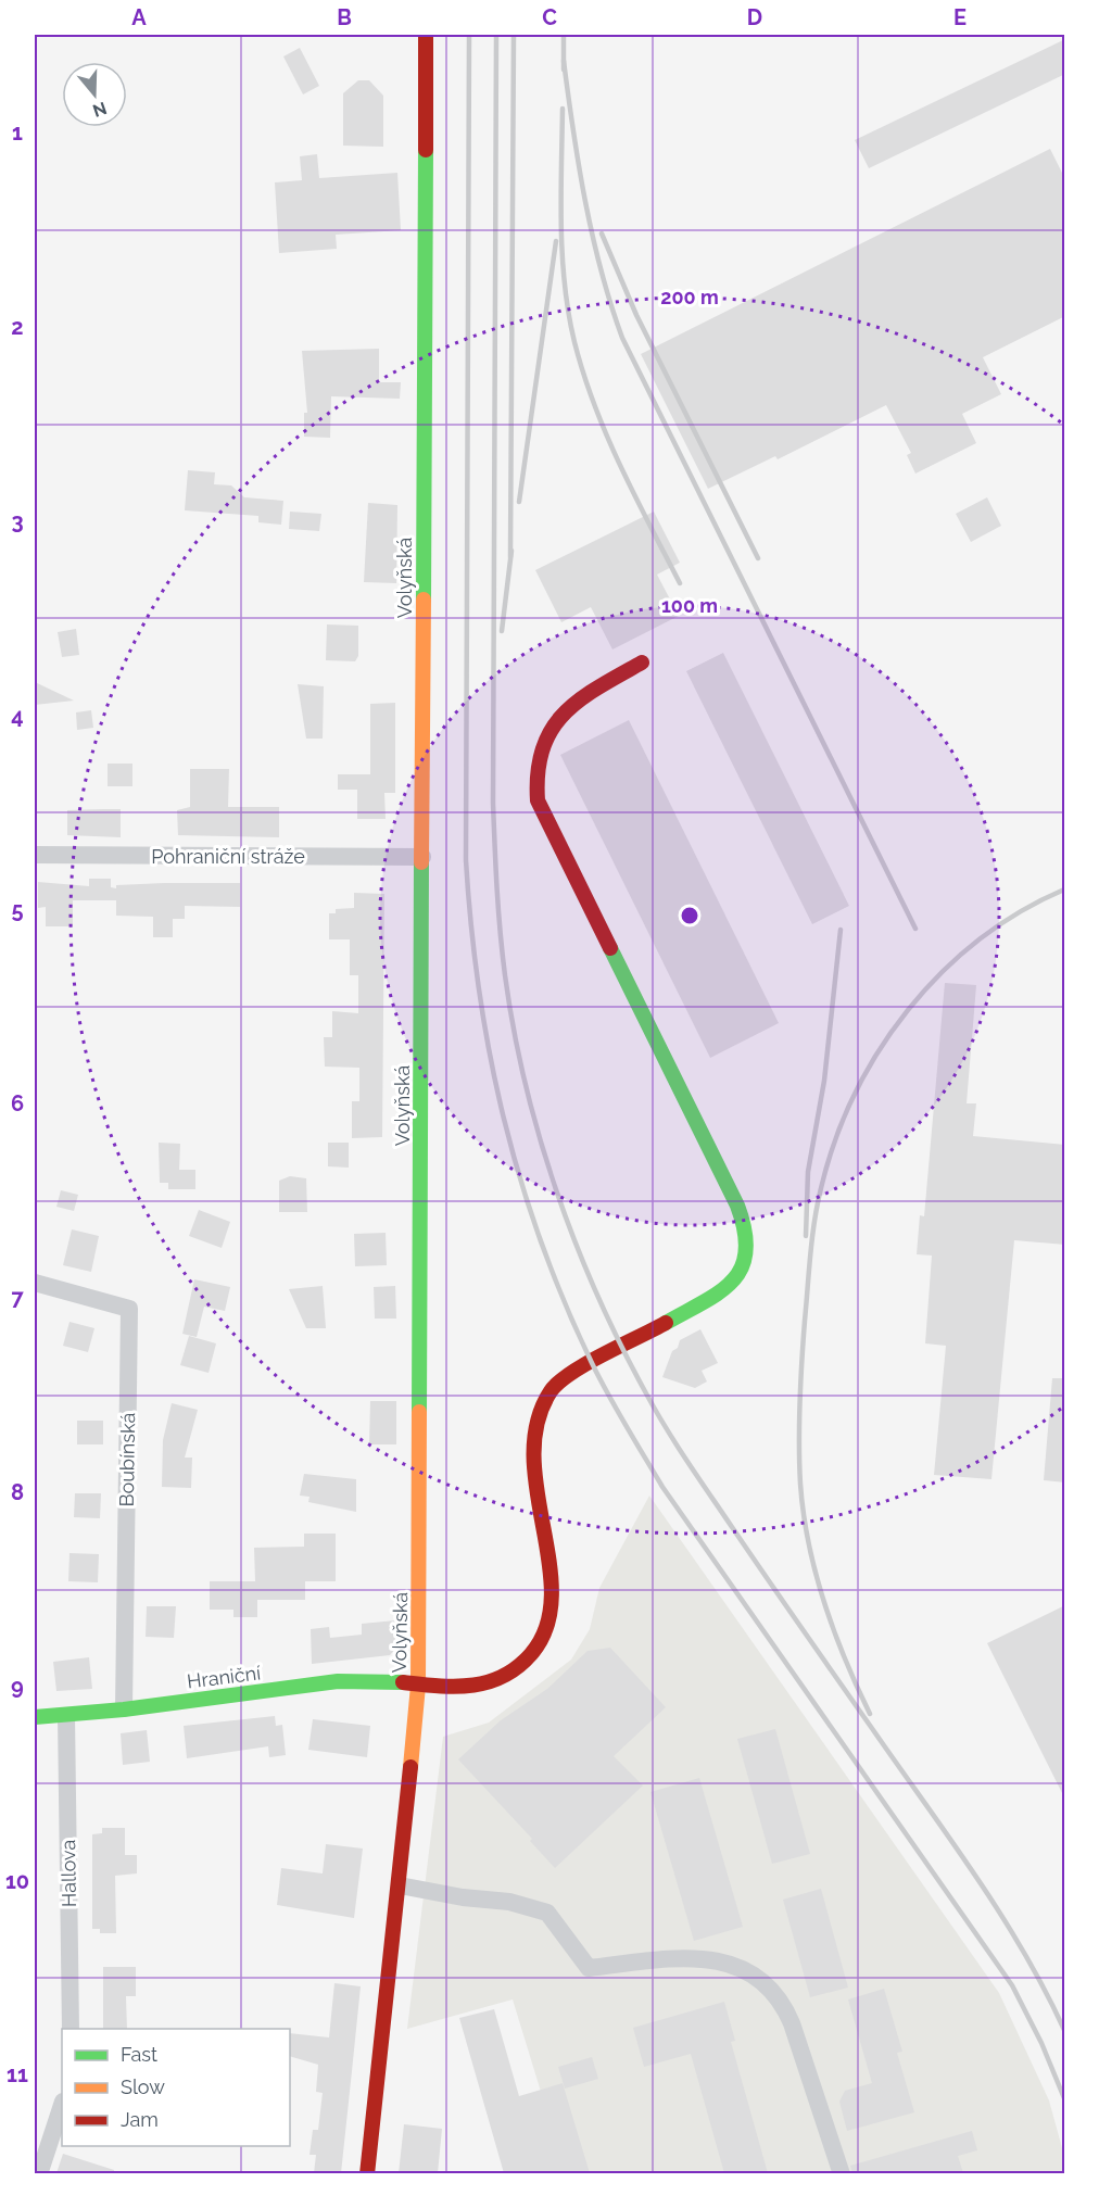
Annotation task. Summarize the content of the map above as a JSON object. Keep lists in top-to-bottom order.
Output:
{
  "streets": {
    "main road": ["Volyňská", "Hraniční"],
    "street": ["Pohraniční stráže", "Boubínská", "Hallova"]
  },
  "crossings": [
    ["Volyňská", "Pohraniční stráže"],
    ["Volyňská", "Hraniční"],
    ["Boubínská", "Hraniční"],
    ["Hraniční", "Hallova"]
  ],
  "legend": ["Fast", "Slow", "Jam"],
  "north": "bottom",
  "grid": {
    "columns": [
      "A",
      "B",
      "C",
      "D",
      "E"
    ],
    "rows": [
      "1",
      "2",
      "3",
      "4",
      "5",
      "6",
      "7",
      "8",
      "9",
      "10",
      "11"
    ]
  },
  "rings": ["200 m", "100 m"]
}
